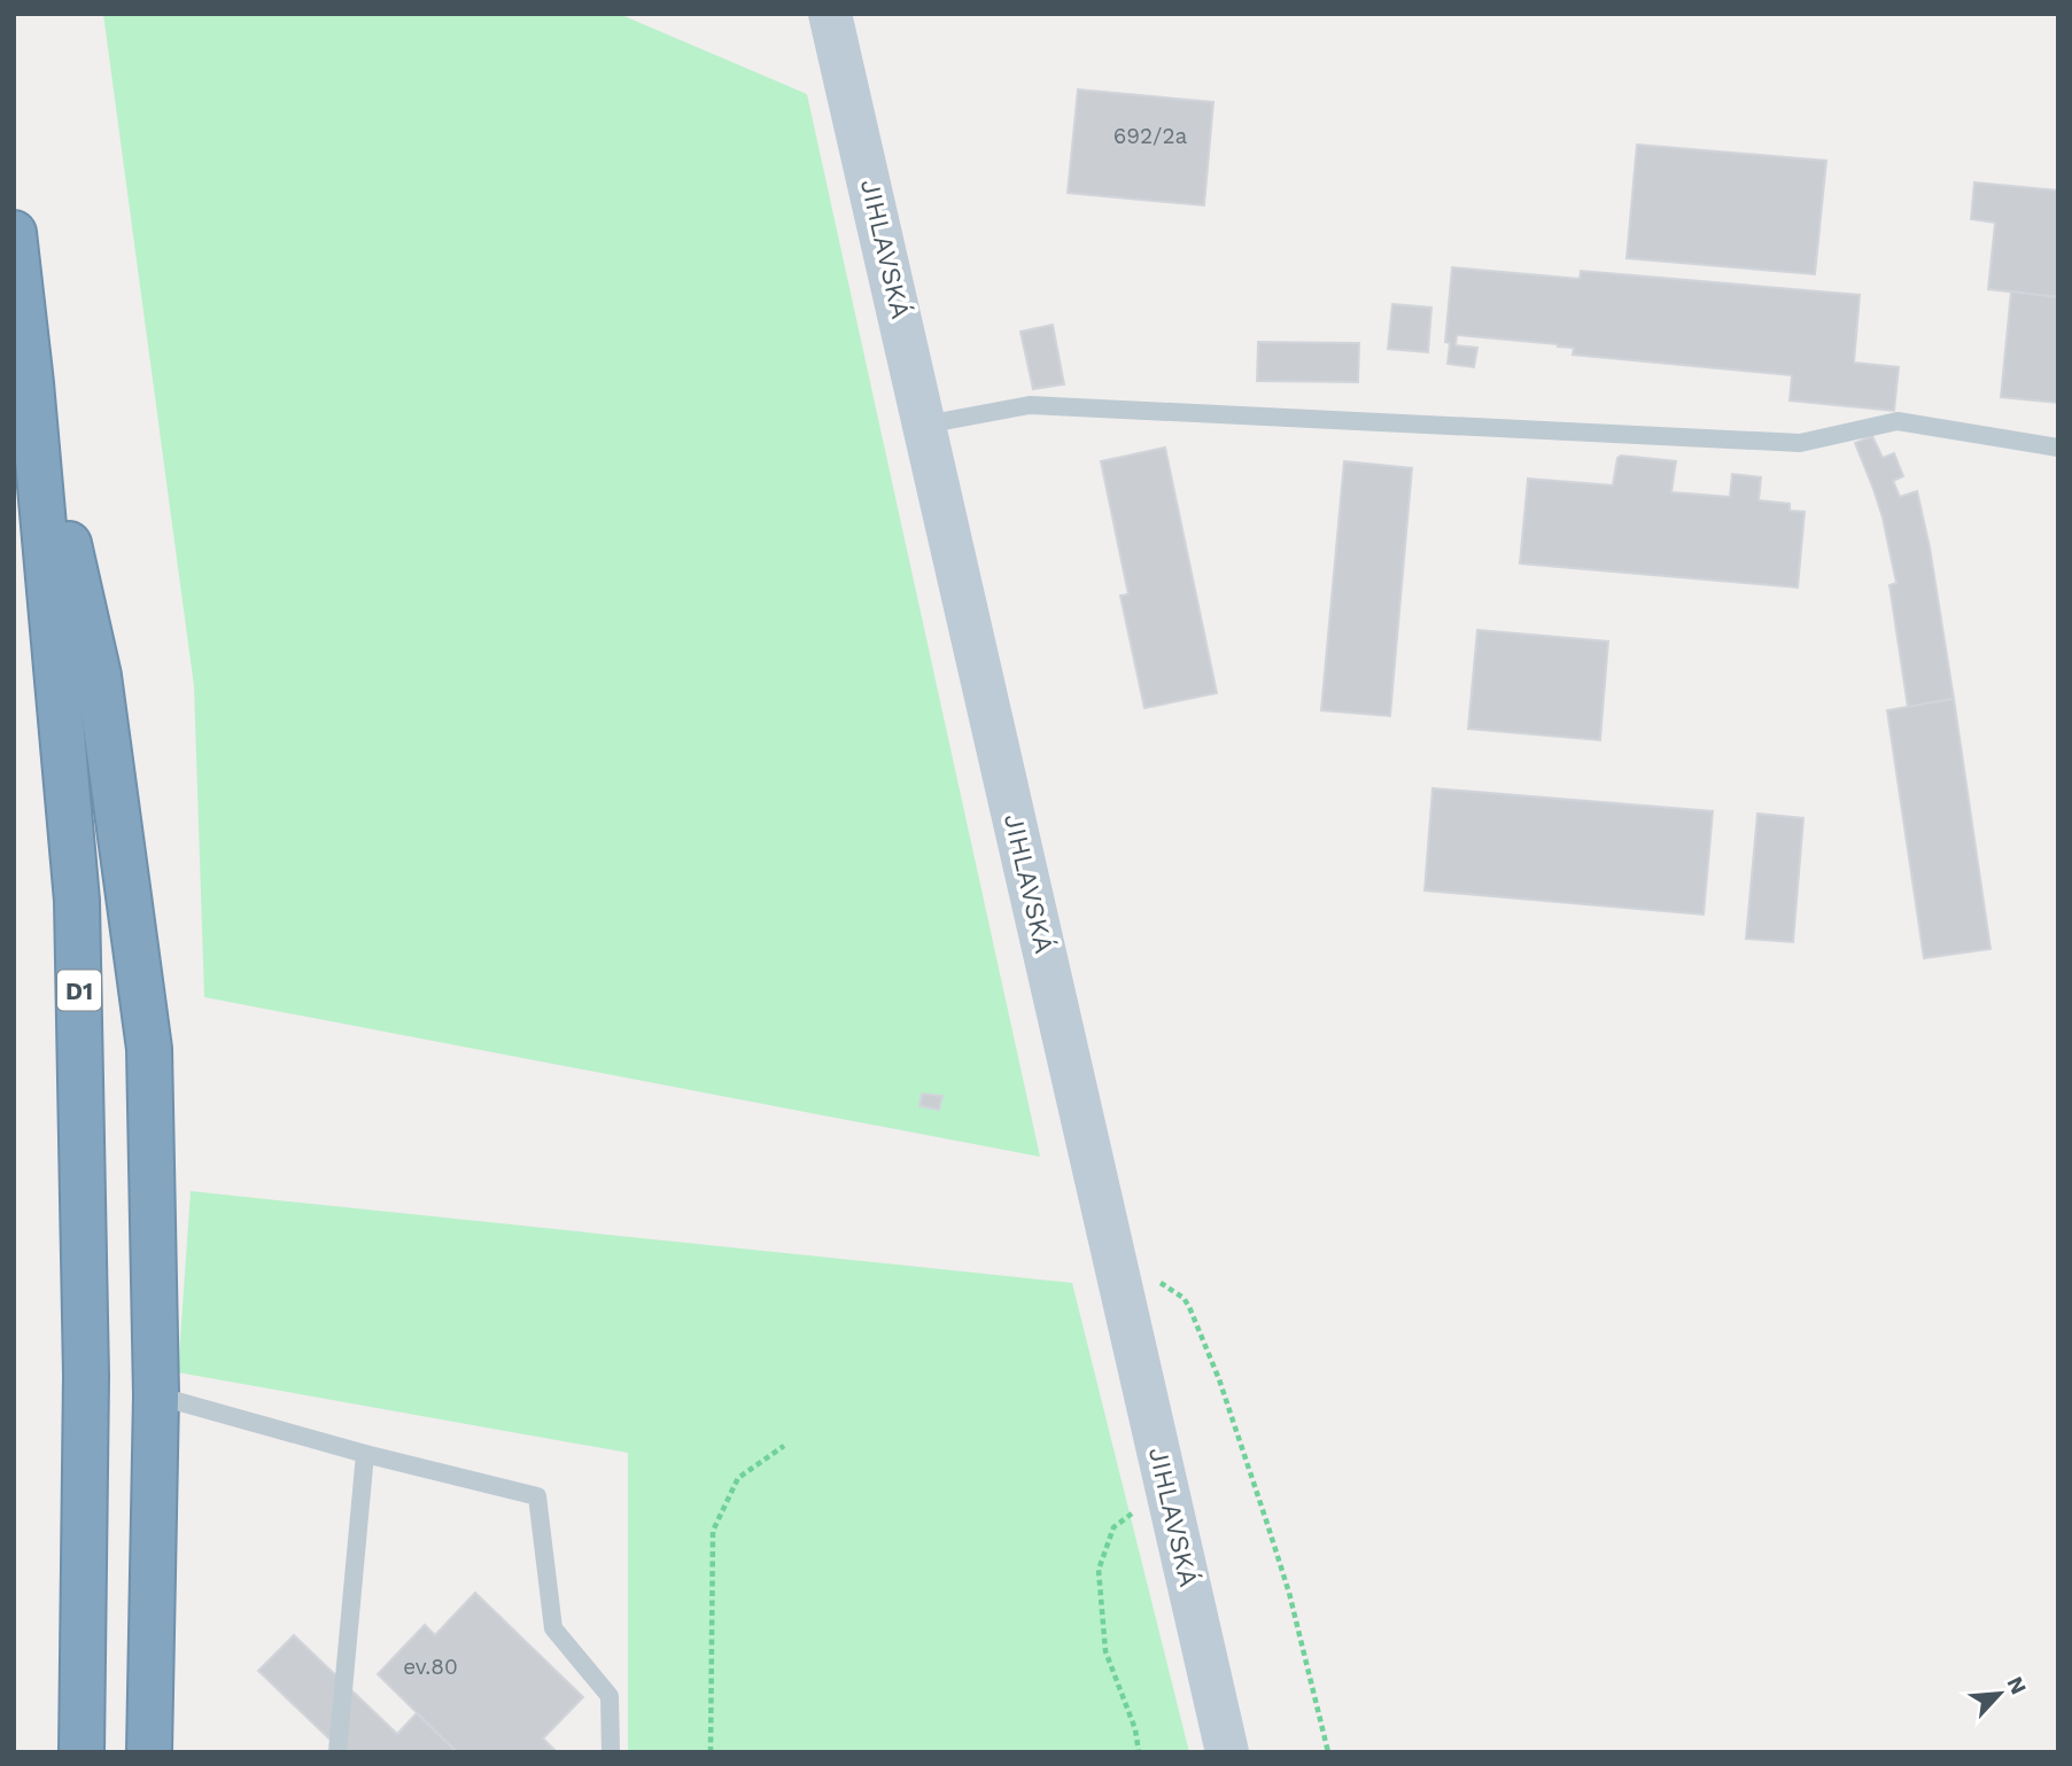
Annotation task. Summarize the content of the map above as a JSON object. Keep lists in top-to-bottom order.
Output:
{
  "streets": {
    "highway": ["D1"],
    "main road": ["JIHLAVSKÁ"]
  },
  "house_numbers": ["692/2a", "ev.80"],
  "north": "top right"
}
